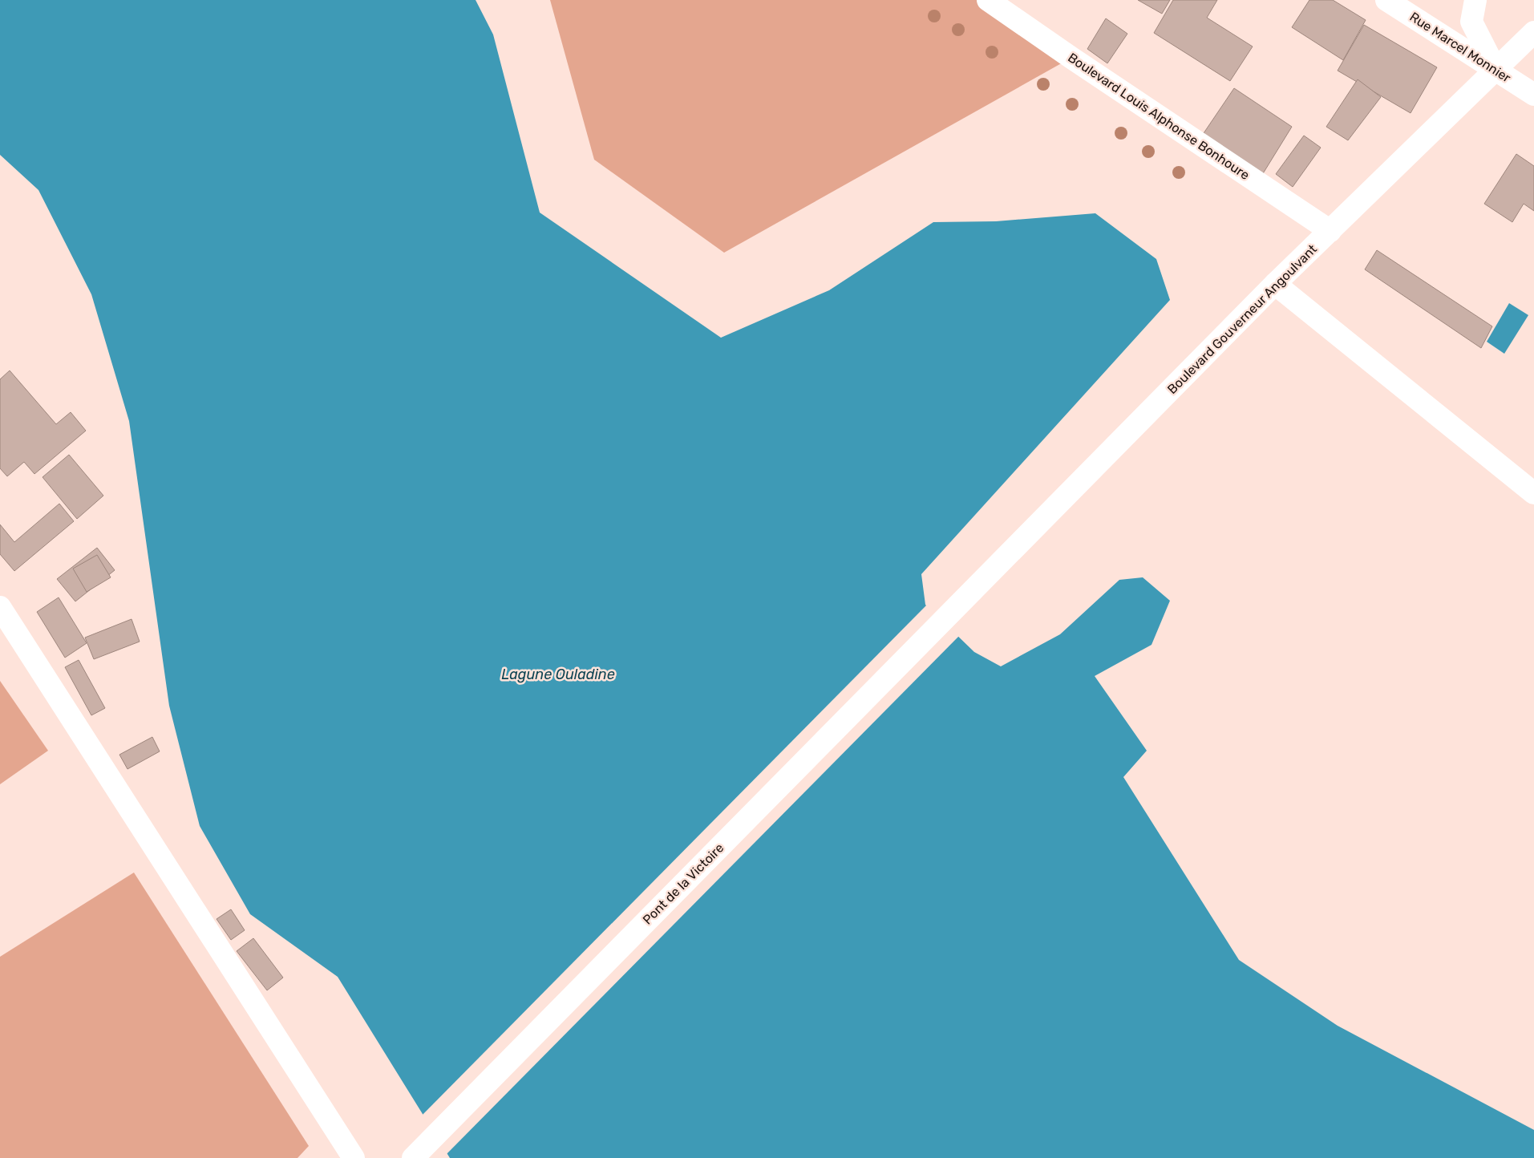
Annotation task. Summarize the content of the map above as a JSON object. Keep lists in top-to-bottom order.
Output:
{
  "streets": {
    "street": [
      "Rue Marcel Monnier",
      "Boulevard Louis Alphonse Bonhoure",
      "Boulevard Gouverneur Angoulvant",
      "Pont de la Victoire"
    ]
  },
  "crossings": [
    ["Rue Marcel Monnier", "Boulevard Gouverneur Angoulvant"],
    ["Boulevard Louis Alphonse Bonhoure", "Boulevard Gouverneur Angoulvant"],
    ["Boulevard Gouverneur Angoulvant", "Pont de la Victoire"]
  ],
  "water": ["Lagune Ouladine"]
}
